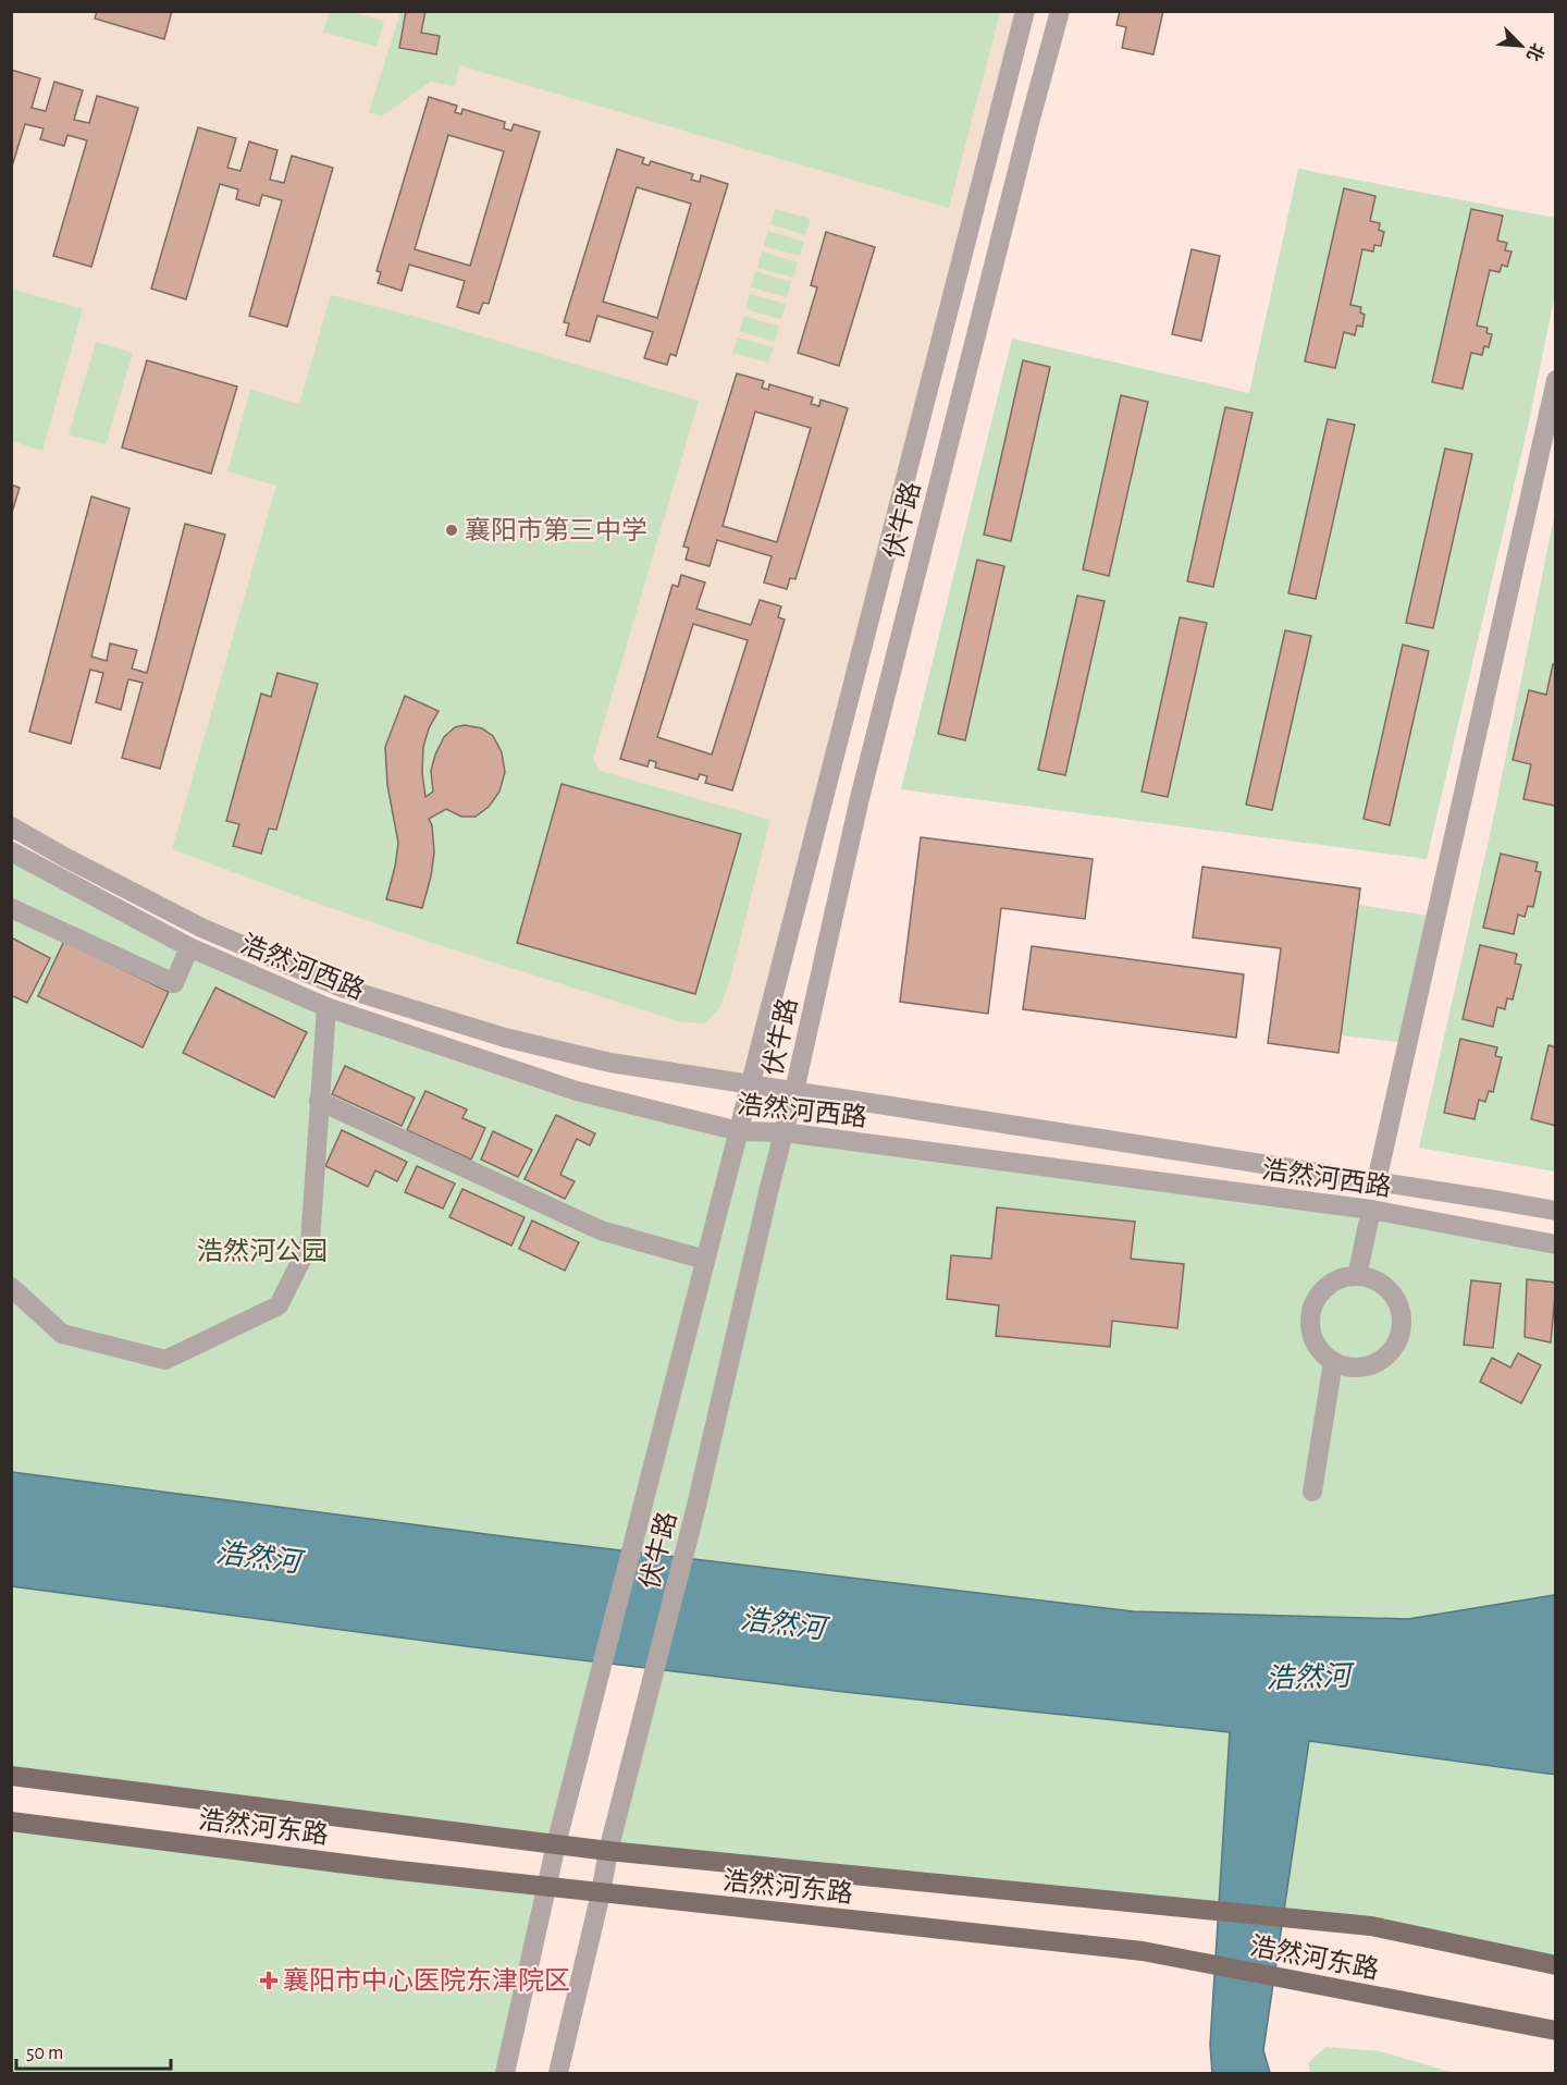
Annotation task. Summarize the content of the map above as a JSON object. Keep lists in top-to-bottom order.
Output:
{
  "streets": {
    "main road": ["浩然河东路"],
    "street": ["伏牛路", "浩然河西路"]
  },
  "crossings": [
    ["伏牛路", "浩然河西路"],
    ["伏牛路", "浩然河东路"]
  ],
  "water": ["浩然河"],
  "parks": ["浩然河公园"],
  "places": {
    "other": ["襄阳市第三中学"],
    "health": ["襄阳市中心医院东津院区"]
  },
  "scale_bar": "50 m",
  "north": "bottom right"
}
